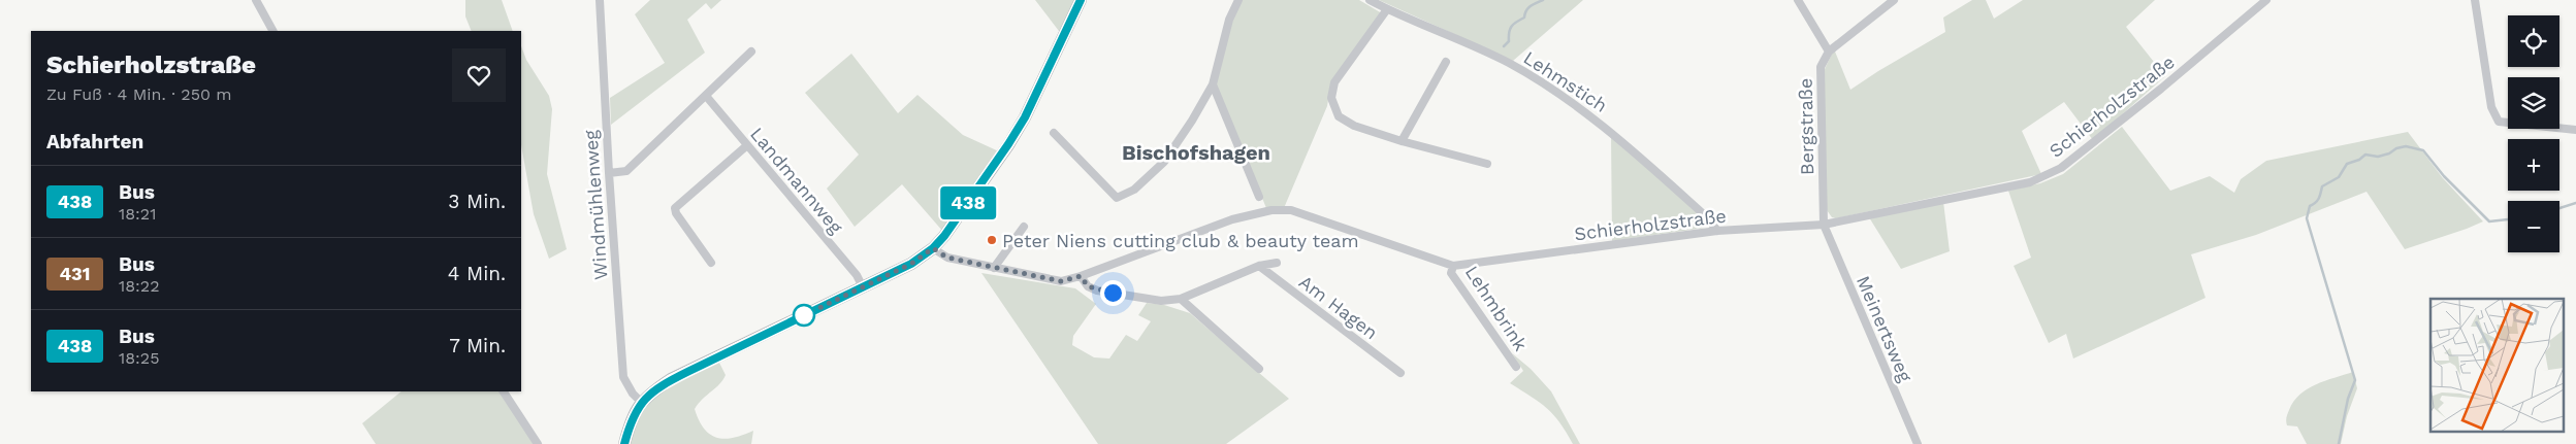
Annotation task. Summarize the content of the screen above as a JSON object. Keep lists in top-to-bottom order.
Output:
{
  "streets": {
    "street": [
      "Lehmstich",
      "Schierholzstraße",
      "Bergstraße",
      "Landmannweg",
      "Windmühlenweg",
      "Am Hagen",
      "Lehmbrink",
      "Meinertsweg"
    ]
  },
  "crossings": [
    ["Lehmstich", "Schierholzstraße"],
    ["Schierholzstraße", "Bergstraße"],
    ["Schierholzstraße", "Lehmbrink"],
    ["Schierholzstraße", "Meinertsweg"],
    ["Bergstraße", "Meinertsweg"]
  ],
  "districts": ["Bischofshagen"],
  "places": ["Peter Niens cutting club & beauty team"],
  "lines": ["bus line 438"],
  "page": {
    "on_map": "438",
    "map_buttons": ["+", "−"],
    "heading": [
      ["Schierholzstraße", "Zu Fuß · 4 Min. · 250 m"],
      "Abfahrten"
    ],
    "list": [
      {
        "mark": "438",
        "name": "Bus",
        "note": "18:21",
        "value": "3 Min."
      },
      {
        "mark": "431",
        "name": "Bus",
        "note": "18:22",
        "value": "4 Min."
      },
      {
        "mark": "438",
        "name": "Bus",
        "note": "18:25",
        "value": "7 Min."
      }
    ]
  }
}
